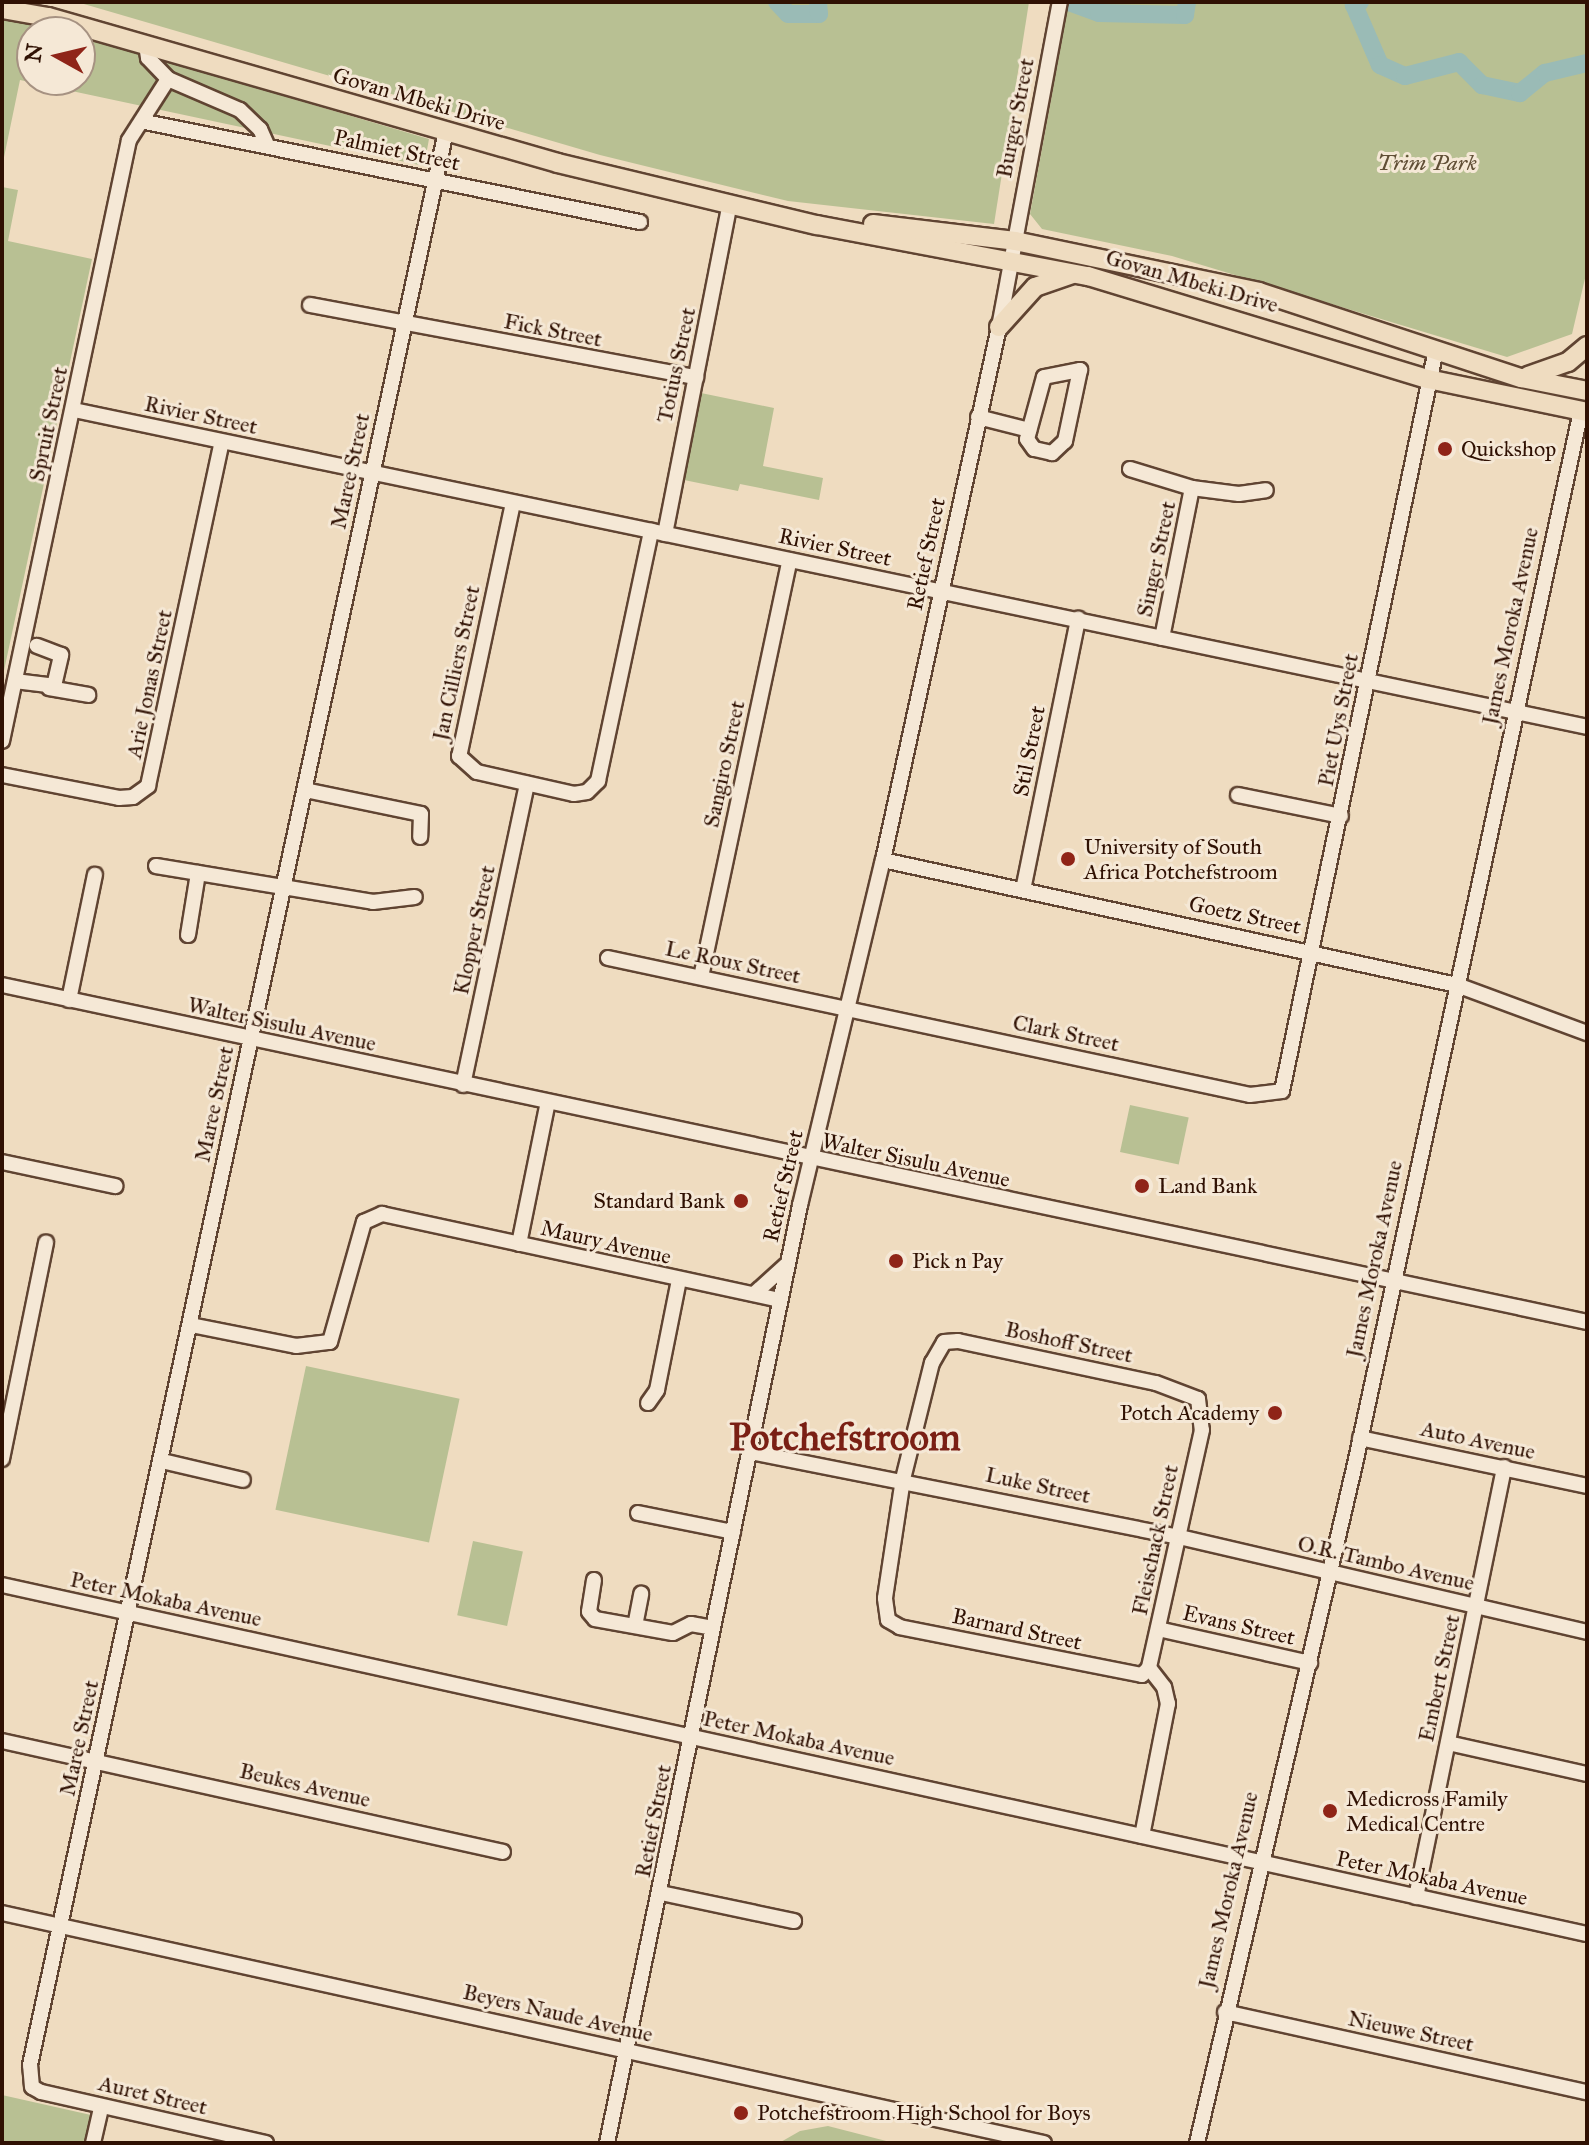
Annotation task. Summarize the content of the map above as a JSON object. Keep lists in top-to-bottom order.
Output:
{
  "streets": {
    "main road": ["Govan Mbeki Drive", "James Moroka Avenue"],
    "street": [
      "Burger Street",
      "Palmiet Street",
      "Fick Street",
      "Totius Street",
      "Rivier Street",
      "Spruit Street",
      "Maree Street",
      "Retief Street",
      "Singer Street",
      "Jan Cilliers Street",
      "Arie Jonas Street",
      "Piet Uys Street",
      "Stil Street",
      "Sangiro Street",
      "Goetz Street",
      "Klopper Street",
      "Le Roux Street",
      "Walter Sisulu Avenue",
      "Clark Street",
      "Maury Avenue",
      "Boshoff Street",
      "Auto Avenue",
      "Luke Street",
      "Fleischack Street",
      "O.R. Tambo Avenue",
      "Peter Mokaba Avenue",
      "Evans Street",
      "Barnard Street",
      "Embert Street",
      "Beukes Avenue",
      "Beyers Naude Avenue",
      "Nieuwe Street",
      "Auret Street"
    ]
  },
  "crossings": [
    ["Govan Mbeki Drive", "Burger Street"],
    ["Govan Mbeki Drive", "Totius Street"],
    ["Govan Mbeki Drive", "Maree Street"],
    ["Govan Mbeki Drive", "Retief Street"],
    ["Govan Mbeki Drive", "James Moroka Avenue"],
    ["Govan Mbeki Drive", "Piet Uys Street"],
    ["Burger Street", "Retief Street"],
    ["Palmiet Street", "Spruit Street"],
    ["Palmiet Street", "Maree Street"],
    ["Fick Street", "Totius Street"],
    ["Fick Street", "Maree Street"],
    ["Totius Street", "Rivier Street"],
    ["Totius Street", "Jan Cilliers Street"],
    ["Totius Street", "Klopper Street"],
    ["Rivier Street", "Spruit Street"],
    ["Rivier Street", "Maree Street"],
    ["Rivier Street", "Retief Street"],
    ["Rivier Street", "Singer Street"],
    ["Rivier Street", "James Moroka Avenue"],
    ["Rivier Street", "Jan Cilliers Street"],
    ["Rivier Street", "Arie Jonas Street"],
    ["Rivier Street", "Piet Uys Street"],
    ["Rivier Street", "Stil Street"],
    ["Rivier Street", "Sangiro Street"],
    ["Maree Street", "Walter Sisulu Avenue"],
    ["Maree Street", "Peter Mokaba Avenue"],
    ["Maree Street", "Beukes Avenue"],
    ["Maree Street", "Beyers Naude Avenue"],
    ["Maree Street", "Auret Street"],
    ["Retief Street", "Goetz Street"],
    ["Retief Street", "Le Roux Street"],
    ["Retief Street", "Walter Sisulu Avenue"],
    ["Retief Street", "Clark Street"],
    ["Retief Street", "Maury Avenue"],
    ["Retief Street", "Luke Street"],
    ["Retief Street", "Peter Mokaba Avenue"],
    ["Retief Street", "Beyers Naude Avenue"],
    ["James Moroka Avenue", "Goetz Street"],
    ["James Moroka Avenue", "Walter Sisulu Avenue"],
    ["James Moroka Avenue", "Auto Avenue"],
    ["James Moroka Avenue", "O.R. Tambo Avenue"],
    ["James Moroka Avenue", "Peter Mokaba Avenue"],
    ["James Moroka Avenue", "Evans Street"],
    ["James Moroka Avenue", "Nieuwe Street"],
    ["Jan Cilliers Street", "Klopper Street"],
    ["Piet Uys Street", "Goetz Street"],
    ["Piet Uys Street", "Clark Street"],
    ["Stil Street", "Goetz Street"],
    ["Sangiro Street", "Le Roux Street"],
    ["Klopper Street", "Walter Sisulu Avenue"],
    ["Le Roux Street", "Clark Street"],
    ["Walter Sisulu Avenue", "Maury Avenue"],
    ["Boshoff Street", "Luke Street"],
    ["Boshoff Street", "Fleischack Street"],
    ["Boshoff Street", "Barnard Street"],
    ["Auto Avenue", "Embert Street"],
    ["Luke Street", "Fleischack Street"],
    ["Luke Street", "O.R. Tambo Avenue"],
    ["Luke Street", "Barnard Street"],
    ["Fleischack Street", "O.R. Tambo Avenue"],
    ["Fleischack Street", "Evans Street"],
    ["Fleischack Street", "Barnard Street"],
    ["O.R. Tambo Avenue", "Embert Street"],
    ["Peter Mokaba Avenue", "Embert Street"]
  ],
  "districts": ["Potchefstroom"],
  "parks": ["Trim Park"],
  "places": [
    "Quickshop",
    "University of South Africa Potchefstroom",
    "Land Bank",
    "Standard Bank",
    "Pick n Pay",
    "Potch Academy",
    "Medicross Family Medical Centre",
    "Potchefstroom High School for Boys"
  ],
  "north": "left"
}
